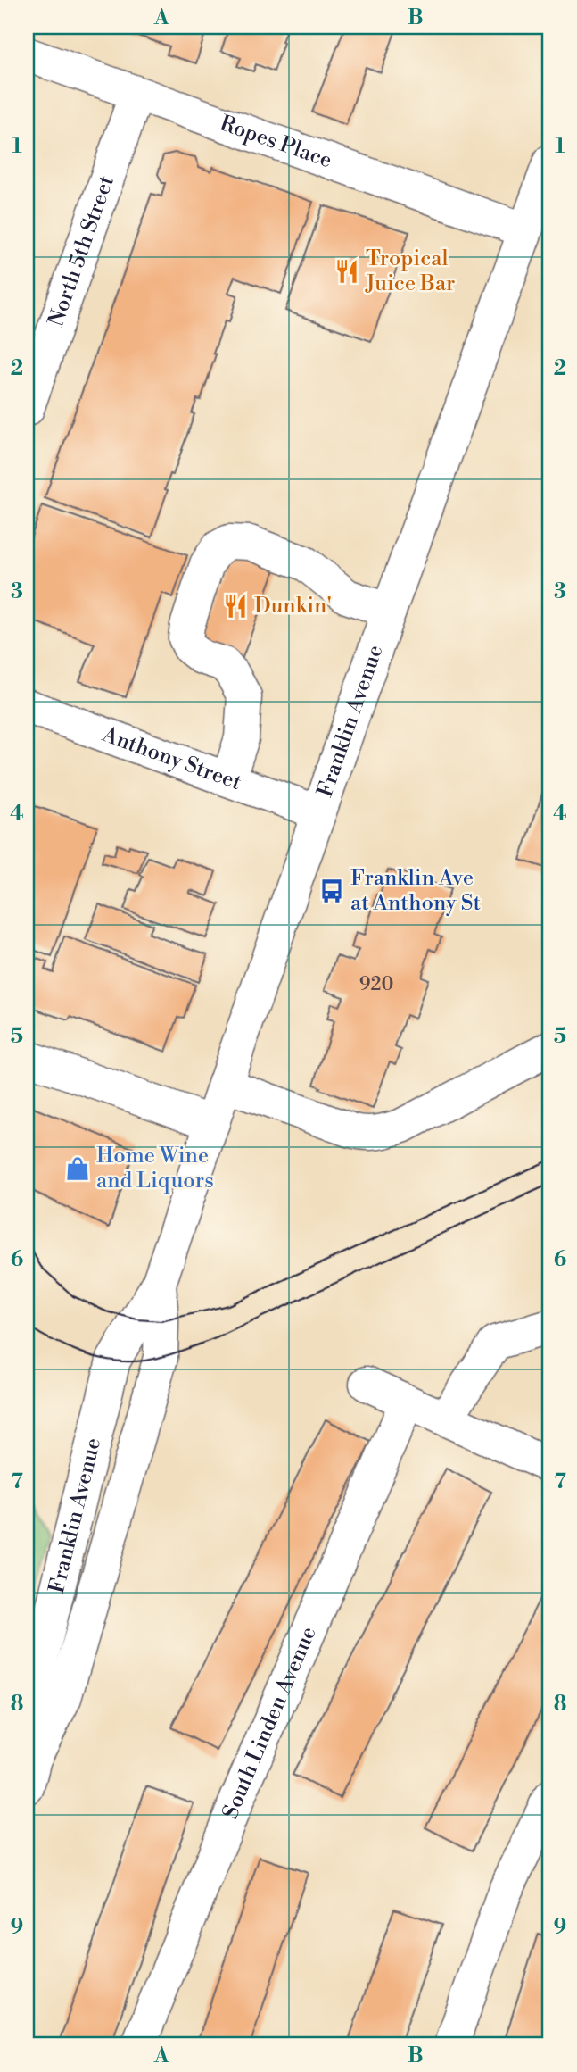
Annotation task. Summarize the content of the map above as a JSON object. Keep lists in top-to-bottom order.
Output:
{
  "streets": {
    "street": [
      "Ropes Place",
      "North 5th Street",
      "Franklin Avenue",
      "Anthony Street",
      "South Linden Avenue"
    ]
  },
  "crossings": [
    ["Ropes Place", "North 5th Street"],
    ["Ropes Place", "Franklin Avenue"],
    ["Franklin Avenue", "Anthony Street"]
  ],
  "places": {
    "restaurant": ["Tropical Juice Bar", "Dunkin'"],
    "bus stop": ["Franklin Ave at Anthony St"],
    "shop": ["Home Wine and Liquors"]
  },
  "house_numbers": ["920"],
  "grid": {
    "columns": ["A", "B"],
    "rows": [
      "1",
      "2",
      "3",
      "4",
      "5",
      "6",
      "7",
      "8",
      "9"
    ]
  }
}
